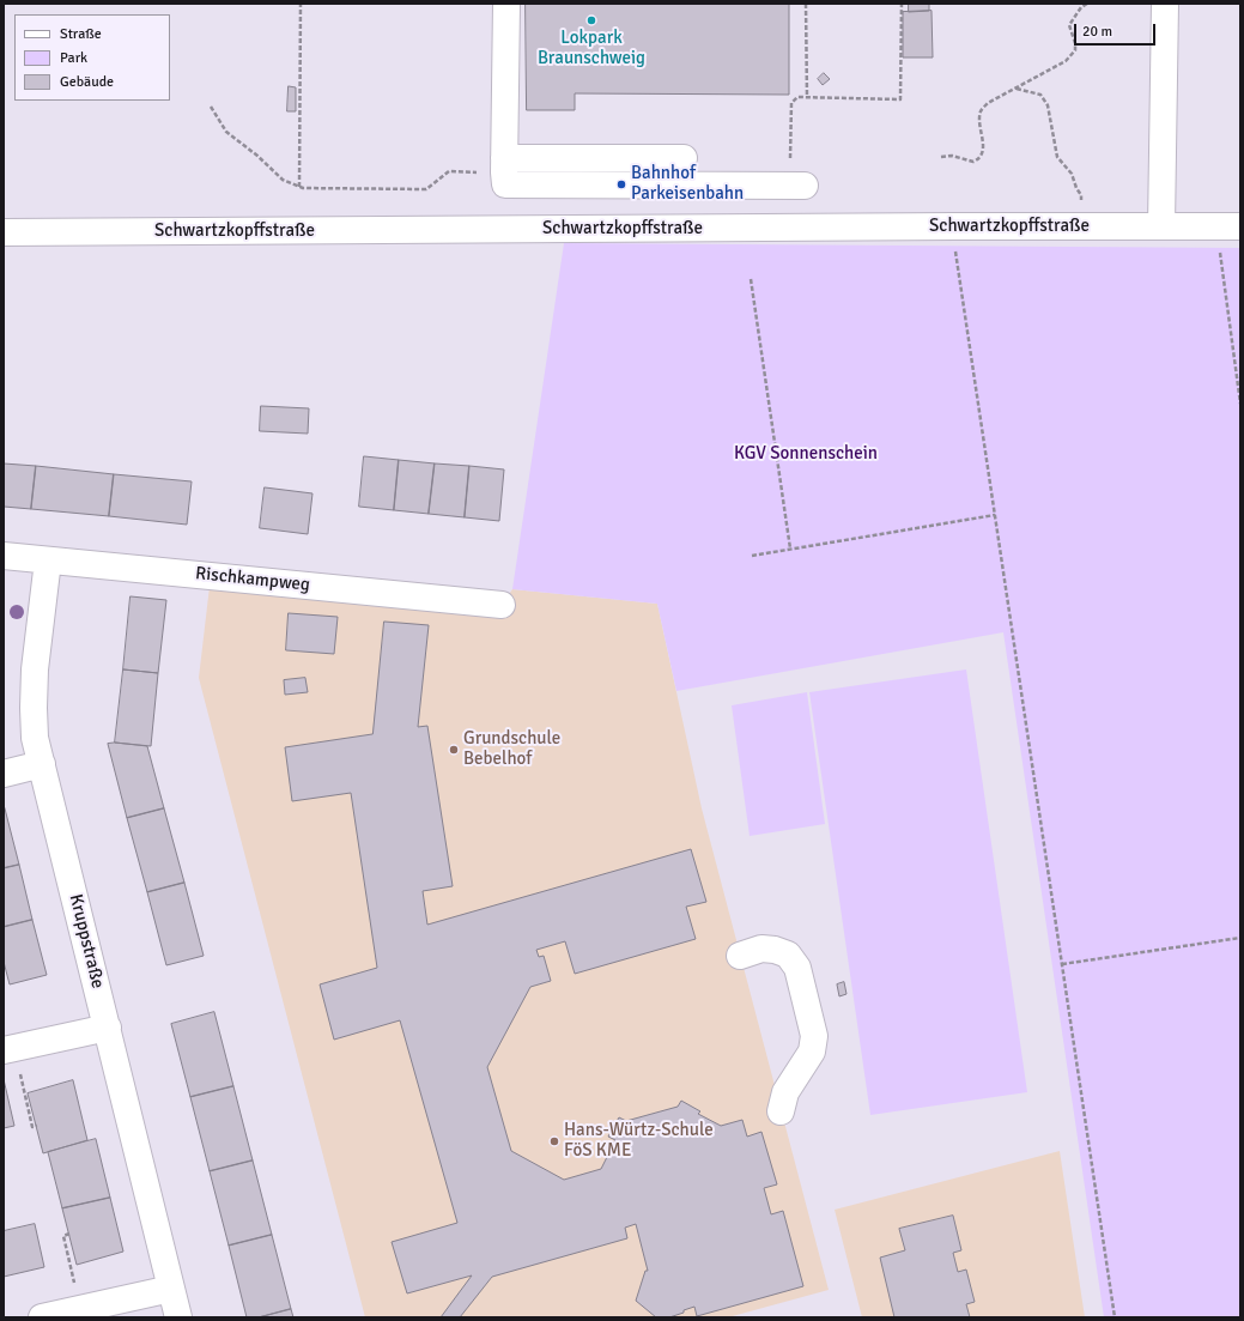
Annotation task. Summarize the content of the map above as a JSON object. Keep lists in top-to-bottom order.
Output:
{
  "streets": {
    "street": ["Schwartzkopffstraße", "Rischkampweg", "Kruppstraße"]
  },
  "crossings": [
    ["Rischkampweg", "Kruppstraße"]
  ],
  "parks": ["KGV Sonnenschein"],
  "places": [
    "Lokpark Braunschweig",
    "Bahnhof Parkeisenbahn",
    "Grundschule Bebelhof",
    "Hans-Würtz-Schule FöS KME"
  ],
  "legend": ["Straße", "Park", "Gebäude"],
  "scale_bar": "20 m"
}
